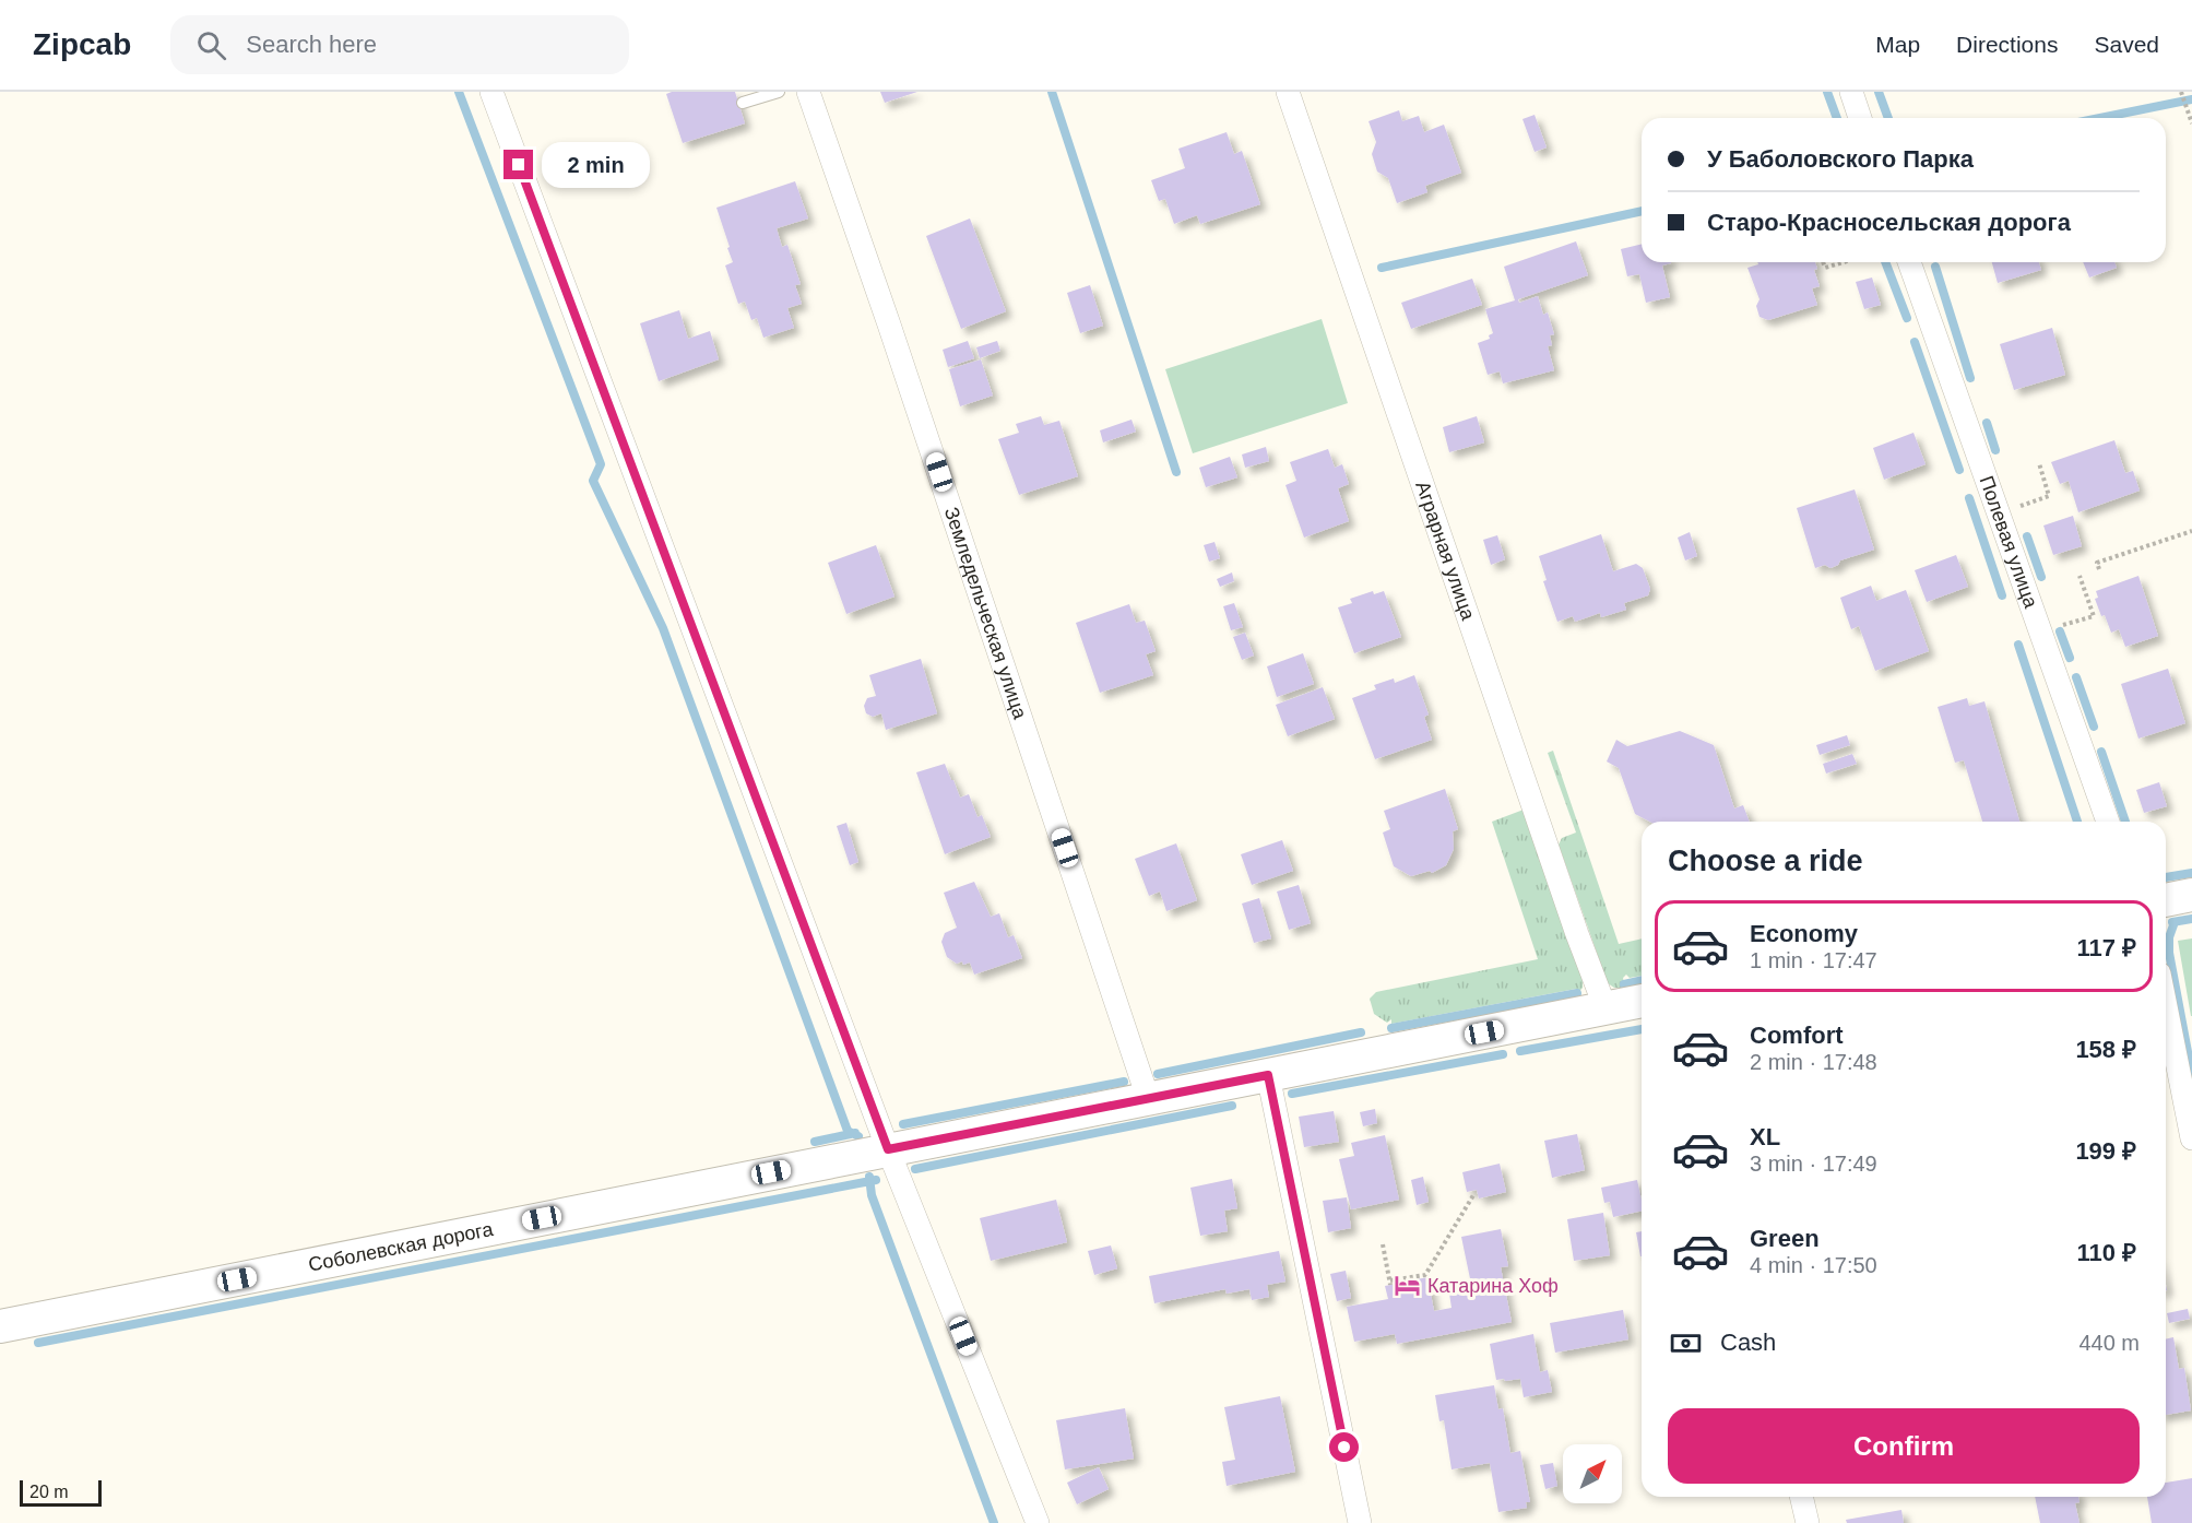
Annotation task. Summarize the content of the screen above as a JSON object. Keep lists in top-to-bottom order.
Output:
{
  "streets": {
    "street": [
      "Полевая улица",
      "Аграрная улица",
      "Земледельческая улица",
      "Соболевская дорога"
    ]
  },
  "crossings": [
    ["Аграрная улица", "Соболевская дорога"],
    ["Земледельческая улица", "Соболевская дорога"]
  ],
  "places": {
    "hotel": ["Катарина Хоф"]
  },
  "scale_bar": "20 m",
  "north": "top right",
  "page": {
    "header": "Zipcab",
    "search": "Search here",
    "nav": ["Map", "Directions", "Saved"],
    "banner": ["У Баболовского Парка", "Старо-Красносельская дорога"],
    "bubble": "2 min",
    "heading": "Choose a ride",
    "list": [
      {
        "name": "Economy",
        "note": "1 min · 17:47",
        "value": "117 ₽"
      },
      {
        "name": "Comfort",
        "note": "2 min · 17:48",
        "value": "158 ₽"
      },
      {
        "name": "XL",
        "note": "3 min · 17:49",
        "value": "199 ₽"
      },
      {
        "name": "Green",
        "note": "4 min · 17:50",
        "value": "110 ₽"
      }
    ],
    "pay": ["Cash", "440 m"],
    "buttons": "Confirm",
    "scale": "20 m"
  }
}
